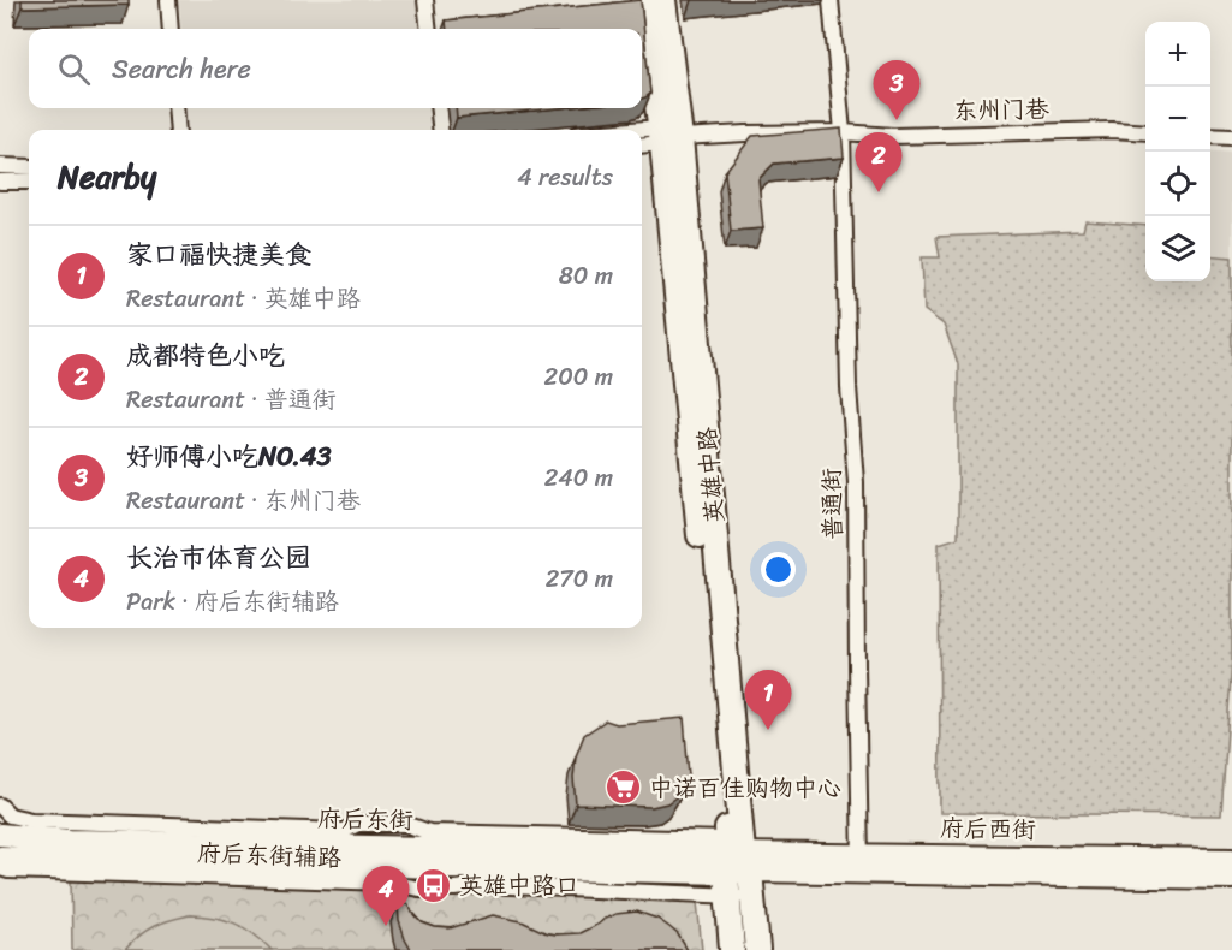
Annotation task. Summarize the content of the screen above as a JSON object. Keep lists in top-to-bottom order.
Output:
{
  "streets": {
    "main road": ["英雄中路", "府后东街", "府后西街"],
    "street": ["东州门巷", "普通街", "府后东街辅路"]
  },
  "crossings": [
    ["东州门巷", "英雄中路"],
    ["东州门巷", "普通街"],
    ["英雄中路", "府后东街"],
    ["英雄中路", "府后西街"],
    ["英雄中路", "府后东街辅路"],
    ["普通街", "府后西街"],
    ["府后东街", "府后西街"],
    ["府后东街", "府后东街辅路"],
    ["府后西街", "府后东街辅路"]
  ],
  "places": {
    "supermarket": ["中诺百佳购物中心"],
    "bus stop": ["英雄中路口"]
  },
  "page": {
    "map_buttons": ["+", "−"],
    "search": "Search here",
    "pins": [
      "3",
      "2",
      "1",
      "4"
    ],
    "heading": ["Nearby", "4 results"],
    "list": [
      {
        "mark": "1",
        "name": "家口福快捷美食",
        "note": "Restaurant · 英雄中路",
        "value": "80 m"
      },
      {
        "mark": "2",
        "name": "成都特色小吃",
        "note": "Restaurant · 普通街",
        "value": "200 m"
      },
      {
        "mark": "3",
        "name": "好师傅小吃NO.43",
        "note": "Restaurant · 东州门巷",
        "value": "240 m"
      },
      {
        "mark": "4",
        "name": "长治市体育公园",
        "note": "Park · 府后东街辅路",
        "value": "270 m"
      }
    ]
  }
}
